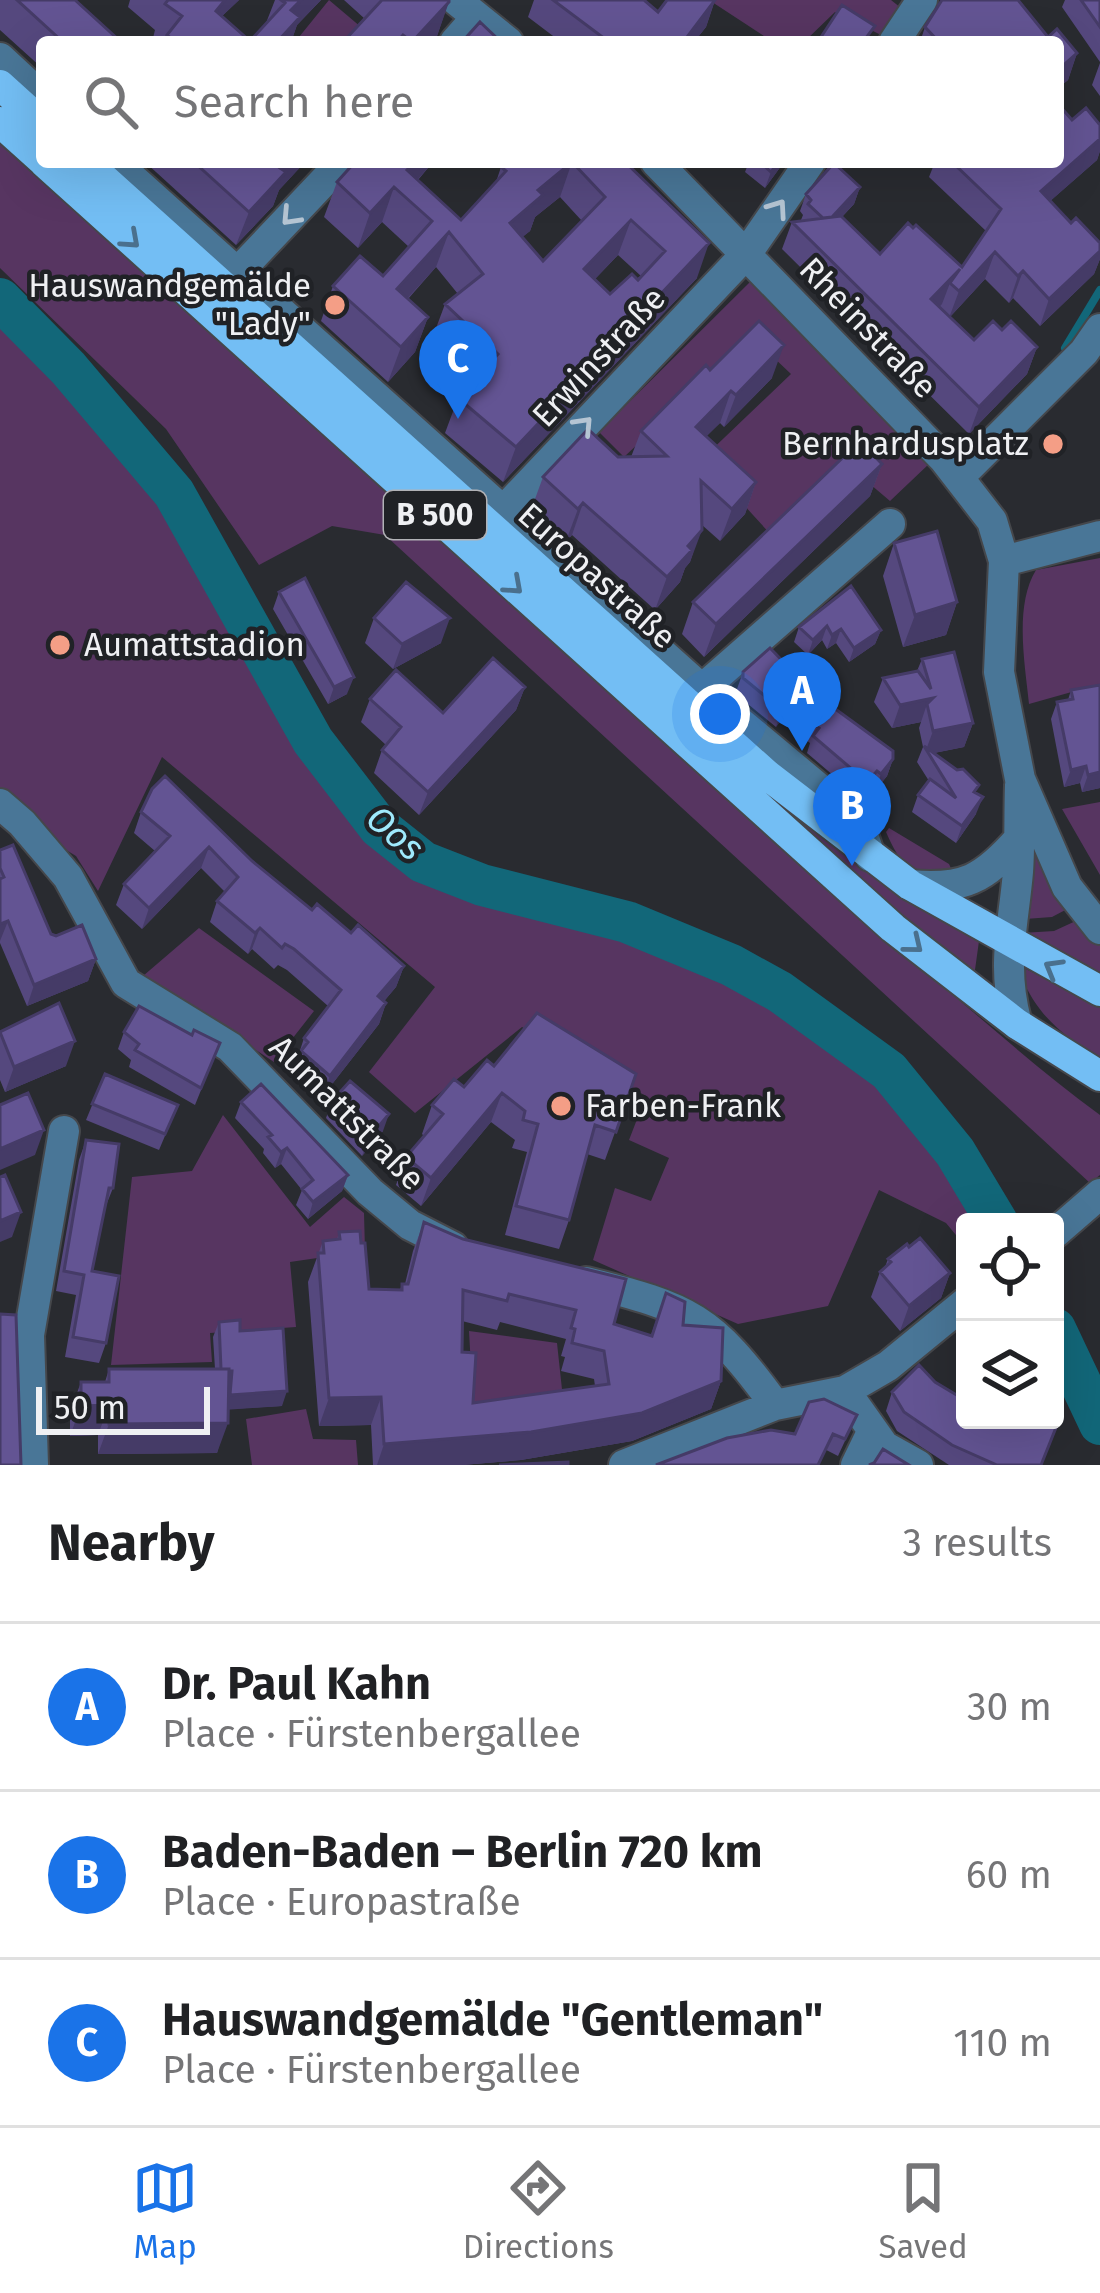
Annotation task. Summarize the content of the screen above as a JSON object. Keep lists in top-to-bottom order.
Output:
{
  "streets": {
    "main road": ["B 500", "Europastraße"],
    "street": ["Rheinstraße", "Erwinstraße", "Aumattstraße"]
  },
  "crossings": [
    ["Rheinstraße", "Erwinstraße"],
    ["B 500", "Europastraße"]
  ],
  "one_way": ["Erwinstraße"],
  "water": ["Oos"],
  "places": [
    "Hauswandgemälde \"Lady\"",
    "Bernhardusplatz",
    "Aumattstadion",
    "Farben-Frank"
  ],
  "scale_bar": "50 m",
  "page": {
    "search": "Search here",
    "pins": ["C", "A", "B"],
    "scale": "50 m",
    "heading": ["Nearby", "3 results"],
    "list": [
      {
        "mark": "A",
        "name": "Dr. Paul Kahn",
        "note": "Place · Fürstenbergallee",
        "value": "30 m"
      },
      {
        "mark": "B",
        "name": "Baden-Baden – Berlin 720 km",
        "note": "Place · Europastraße",
        "value": "60 m"
      },
      {
        "mark": "C",
        "name": "Hauswandgemälde \"Gentleman\"",
        "note": "Place · Fürstenbergallee",
        "value": "110 m"
      }
    ],
    "nav": ["Map", "Directions", "Saved"]
  }
}
